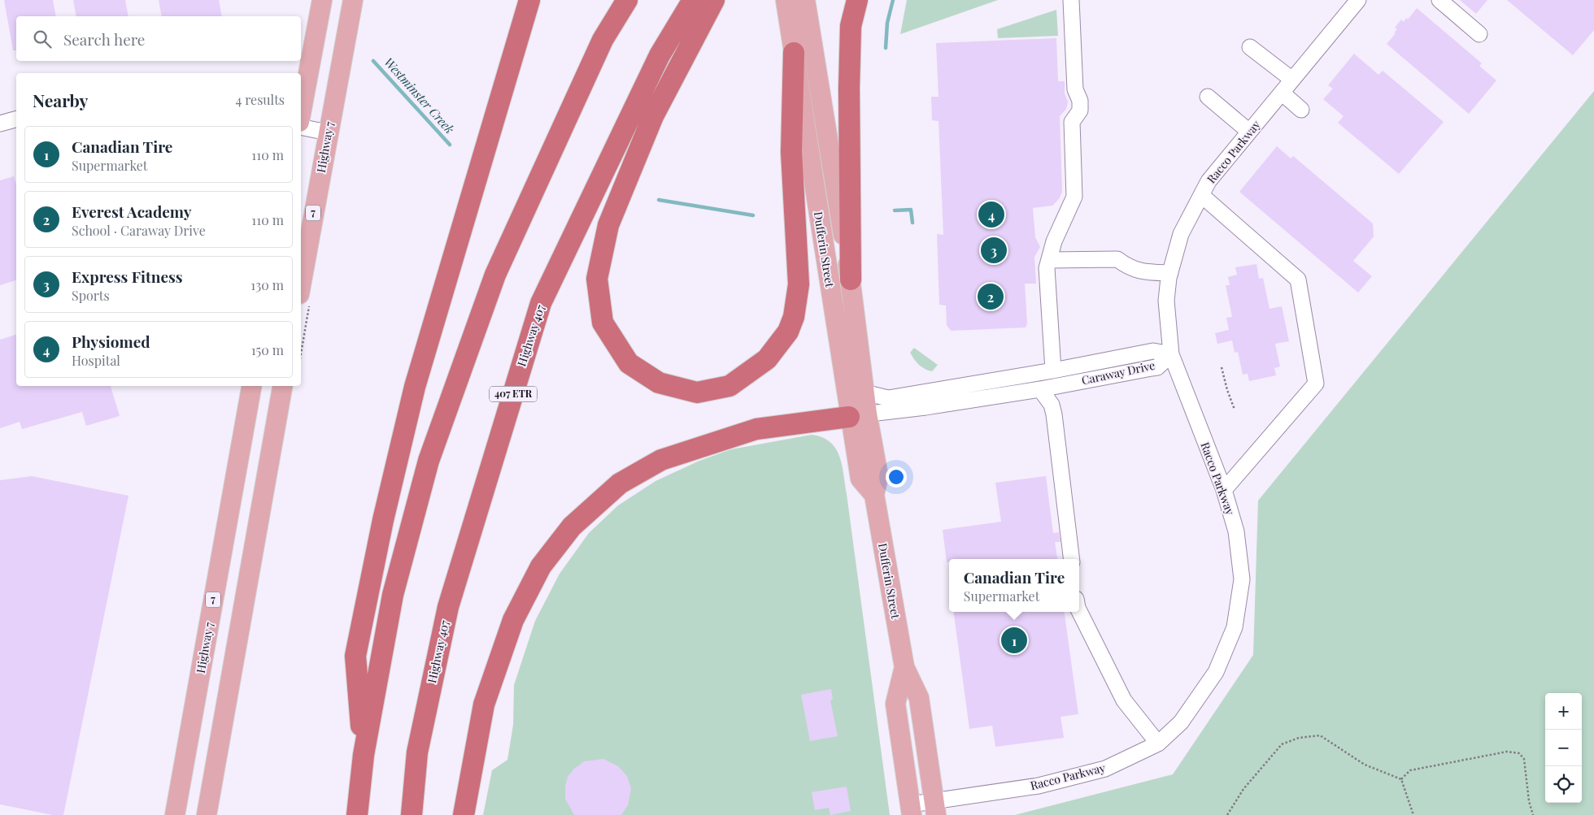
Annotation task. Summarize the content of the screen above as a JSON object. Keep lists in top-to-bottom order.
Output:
{
  "streets": {
    "highway": ["Highway 407", "407 ETR"],
    "main road": ["Highway 7", "7", "Dufferin Street"],
    "street": ["Racco Parkway", "Caraway Drive"]
  },
  "crossings": [
    ["Racco Parkway", "Dufferin Street"],
    ["Racco Parkway", "Caraway Drive"],
    ["Dufferin Street", "Caraway Drive"]
  ],
  "water": ["Westminster Creek"],
  "page": {
    "search": "Search here",
    "heading": ["Nearby", "4 results"],
    "list": [
      {
        "mark": "1",
        "name": "Canadian Tire",
        "note": "Supermarket",
        "value": "110 m"
      },
      {
        "mark": "2",
        "name": "Everest Academy",
        "note": "School · Caraway Drive",
        "value": "110 m"
      },
      {
        "mark": "3",
        "name": "Express Fitness",
        "note": "Sports",
        "value": "130 m"
      },
      {
        "mark": "4",
        "name": "Physiomed",
        "note": "Hospital",
        "value": "150 m"
      }
    ],
    "pins": [
      "4",
      "3",
      "2",
      "1"
    ],
    "popup": ["Canadian Tire", "Supermarket"],
    "map_buttons": ["+", "−"]
  }
}
